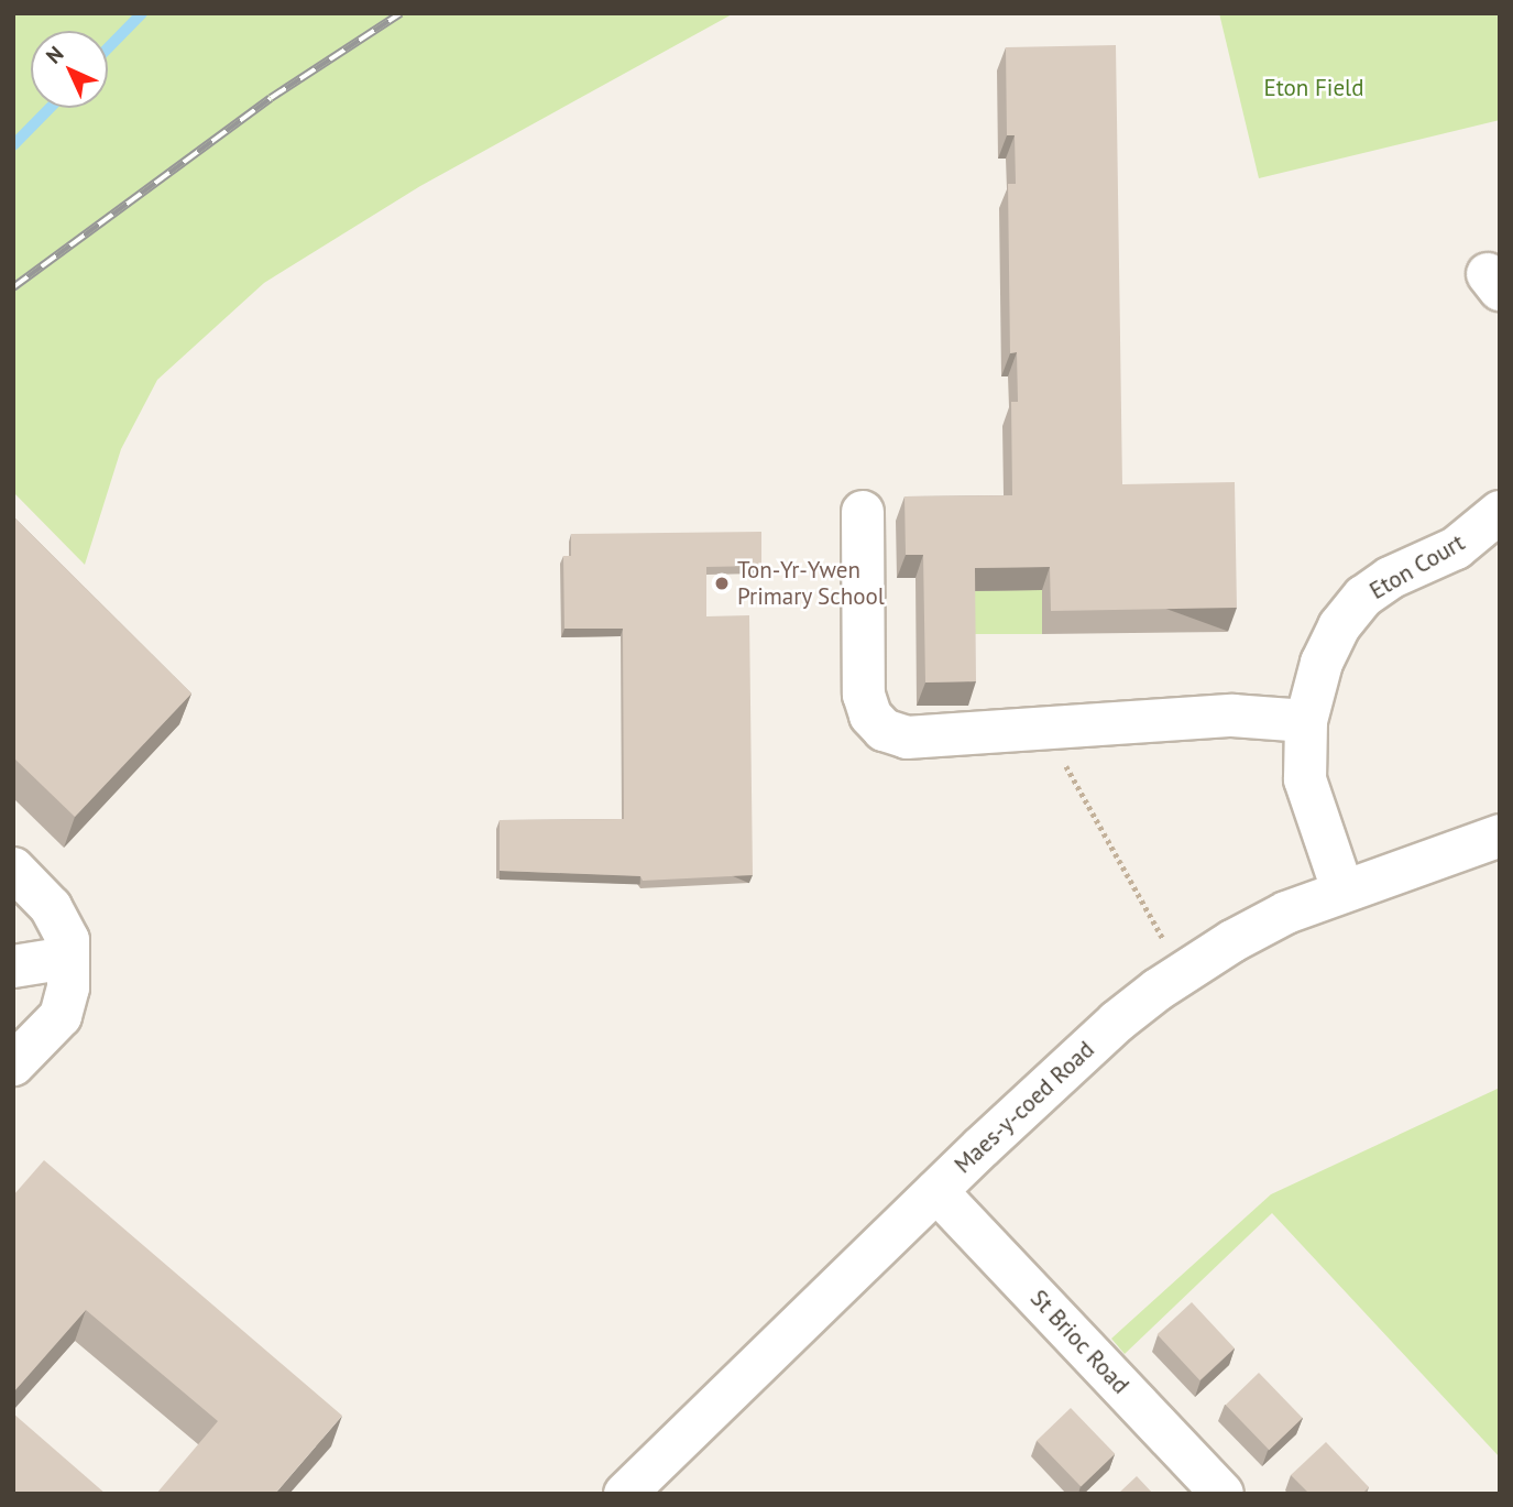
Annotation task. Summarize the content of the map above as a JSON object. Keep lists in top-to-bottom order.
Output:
{
  "streets": {
    "street": ["Eton Court", "Maes-y-coed Road", "St Brioc Road"]
  },
  "crossings": [
    ["Eton Court", "Maes-y-coed Road"],
    ["Maes-y-coed Road", "St Brioc Road"]
  ],
  "parks": ["Eton Field"],
  "places": ["Ton-Yr-Ywen Primary School"],
  "north": "top left"
}
